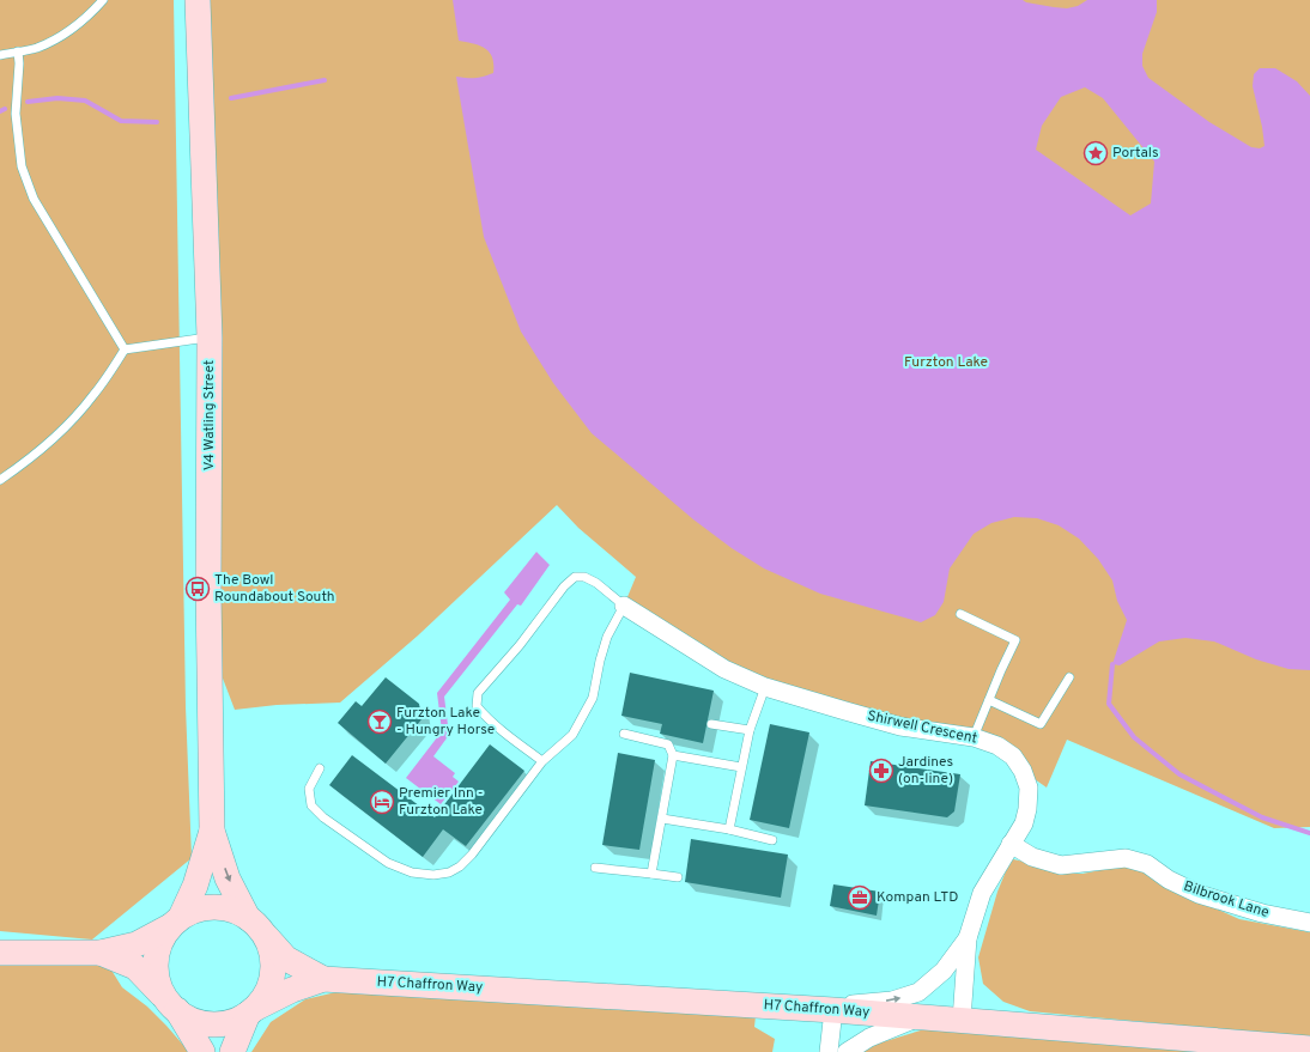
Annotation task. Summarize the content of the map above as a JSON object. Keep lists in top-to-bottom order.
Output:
{
  "streets": {
    "street": [
      "V4 Watling Street",
      "Shirwell Crescent",
      "Bilbrook Lane",
      "H7 Chaffron Way"
    ]
  },
  "crossings": [
    ["V4 Watling Street", "H7 Chaffron Way"],
    ["Shirwell Crescent", "Bilbrook Lane"],
    ["Shirwell Crescent", "H7 Chaffron Way"]
  ],
  "parks": ["Furzton Lake"],
  "places": {
    "place": ["Portals"],
    "bus stop": ["The Bowl Roundabout South"],
    "bar": ["Furzton Lake - Hungry Horse"],
    "pharmacy": ["Jardines (on-line)"],
    "hotel": ["Premier Inn - Furzton Lake"],
    "office": ["Kompan LTD"]
  }
}
